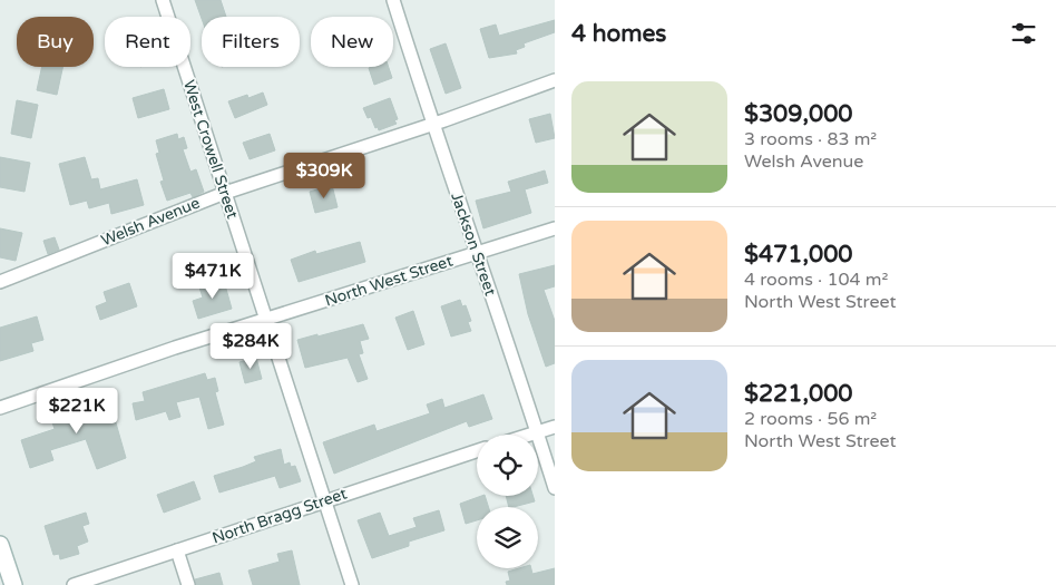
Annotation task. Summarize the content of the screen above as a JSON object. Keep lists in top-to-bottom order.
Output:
{
  "streets": {
    "street": [
      "West Crowell Street",
      "Welsh Avenue",
      "Jackson Street",
      "North West Street",
      "North Bragg Street"
    ]
  },
  "crossings": [
    ["West Crowell Street", "Welsh Avenue"],
    ["West Crowell Street", "North West Street"],
    ["West Crowell Street", "North Bragg Street"],
    ["Welsh Avenue", "Jackson Street"],
    ["Jackson Street", "North West Street"]
  ],
  "page": {
    "heading": "4 homes",
    "chip": [
      "Buy",
      "Rent",
      "Filters",
      "New"
    ],
    "list": [
      {
        "name": "$309,000",
        "note": "3 rooms · 83 m² · Welsh Avenue"
      },
      {
        "name": "$471,000",
        "note": "4 rooms · 104 m² · North West Street"
      },
      {
        "name": "$221,000",
        "note": "2 rooms · 56 m² · North West Street"
      }
    ],
    "price": [
      "$309K",
      "$471K",
      "$284K",
      "$221K"
    ]
  }
}
